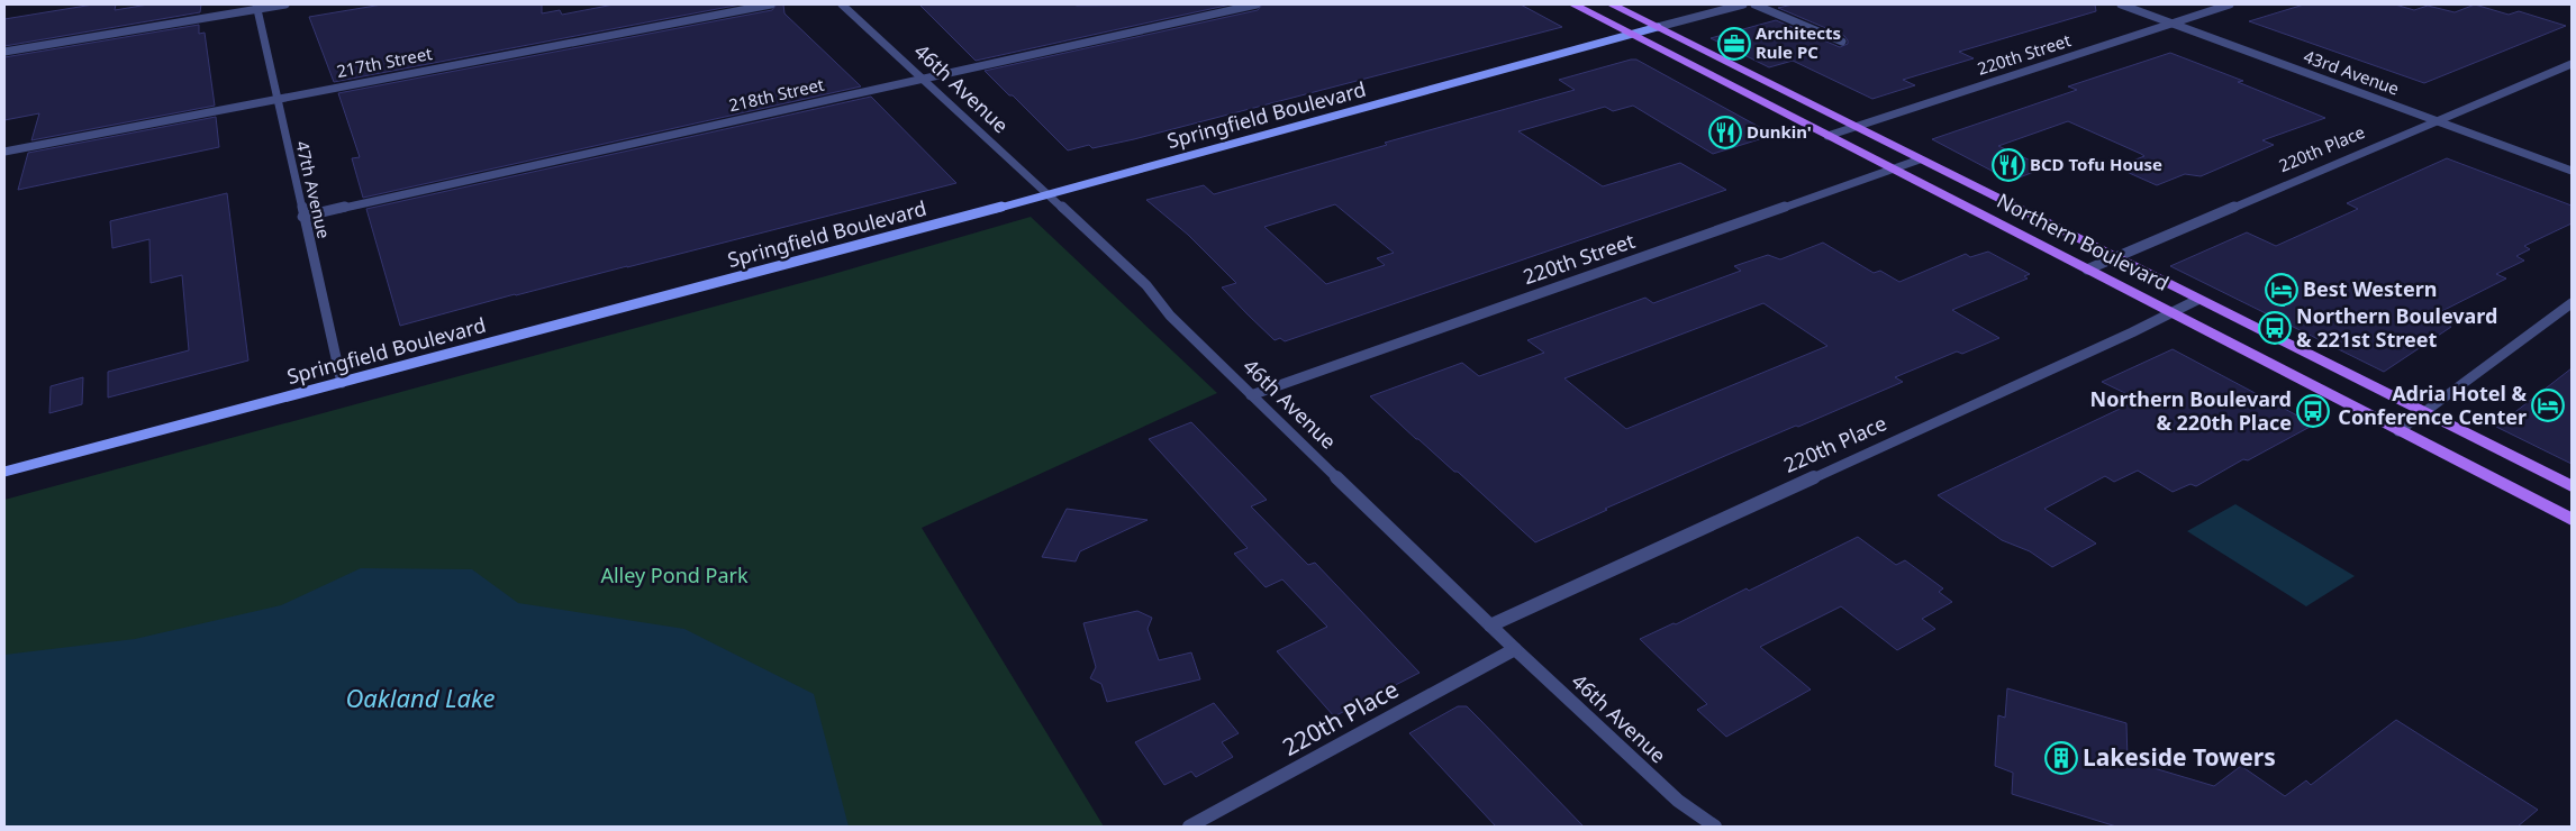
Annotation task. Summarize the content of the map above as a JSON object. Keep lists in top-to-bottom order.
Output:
{
  "streets": {
    "main road": ["Springfield Boulevard", "Northern Boulevard"],
    "street": [
      "220th Street",
      "217th Street",
      "43rd Avenue",
      "46th Avenue",
      "218th Street",
      "220th Place",
      "47th Avenue"
    ]
  },
  "crossings": [
    ["220th Street", "43rd Avenue"],
    ["220th Street", "46th Avenue"],
    ["220th Street", "Northern Boulevard"],
    ["217th Street", "47th Avenue"],
    ["43rd Avenue", "220th Place"],
    ["46th Avenue", "218th Street"],
    ["46th Avenue", "Springfield Boulevard"],
    ["46th Avenue", "220th Place"],
    ["218th Street", "47th Avenue"],
    ["Springfield Boulevard", "47th Avenue"],
    ["Springfield Boulevard", "Northern Boulevard"],
    ["220th Place", "Northern Boulevard"]
  ],
  "water": ["Oakland Lake"],
  "parks": ["Alley Pond Park"],
  "places": {
    "office": ["Architects Rule PC"],
    "restaurant": ["Dunkin'", "BCD Tofu House"],
    "hotel": ["Best Western", "Adria Hotel & Conference Center"],
    "bus stop": ["Northern Boulevard & 221st Street", "Northern Boulevard & 220th Place"],
    "building": ["Lakeside Towers"]
  }
}
